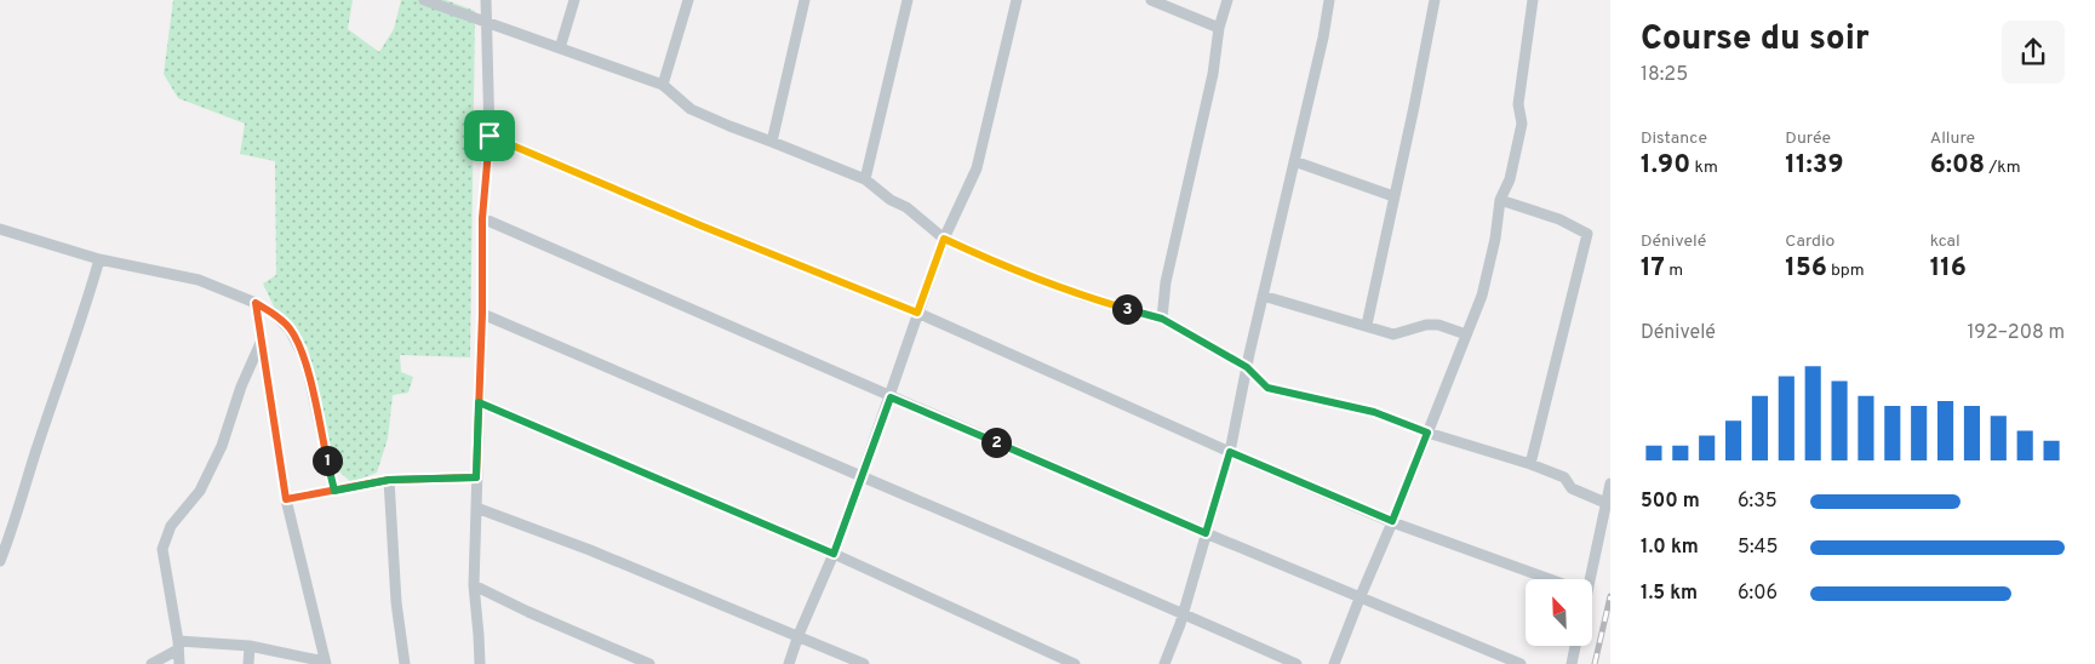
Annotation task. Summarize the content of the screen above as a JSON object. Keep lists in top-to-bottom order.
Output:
{
  "north": "top left",
  "page": {
    "heading": ["Course du soir", "18:25"],
    "stats": [
      ["Distance", "1.90 km"],
      ["Durée", "11:39"],
      ["Allure", "6:08 /km"],
      ["Dénivelé", "17 m"],
      ["Cardio", "156 bpm"],
      ["kcal", "116"]
    ],
    "pins": ["3", "2", "1"],
    "chart": ["Dénivelé", "192–208 m"],
    "list": [
      {
        "name": "500 m",
        "note": "6:35"
      },
      {
        "name": "1.0 km",
        "note": "5:45"
      },
      {
        "name": "1.5 km",
        "note": "6:06"
      }
    ]
  }
}
